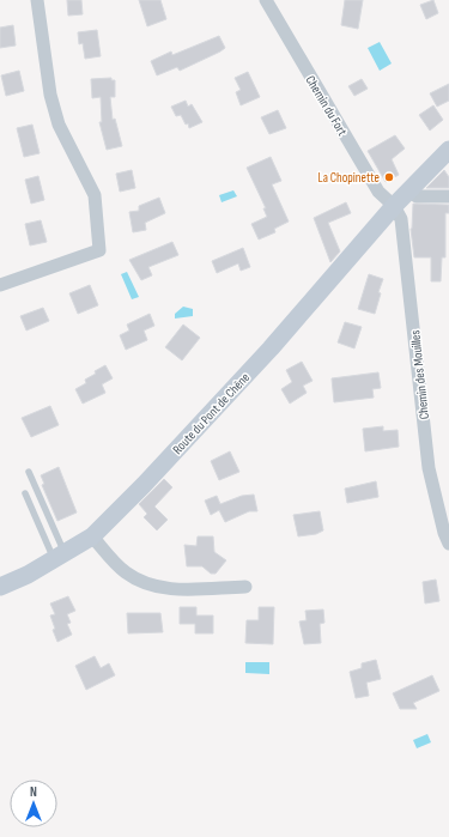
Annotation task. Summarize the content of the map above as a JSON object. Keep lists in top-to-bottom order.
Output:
{
  "streets": {
    "street": ["Chemin du Fort", "Chemin des Mouilles", "Route du Pont de Chêne"]
  },
  "crossings": [
    ["Chemin du Fort", "Chemin des Mouilles"],
    ["Chemin du Fort", "Route du Pont de Chêne"],
    ["Chemin des Mouilles", "Route du Pont de Chêne"]
  ],
  "places": ["La Chopinette"],
  "north": "top"
}
